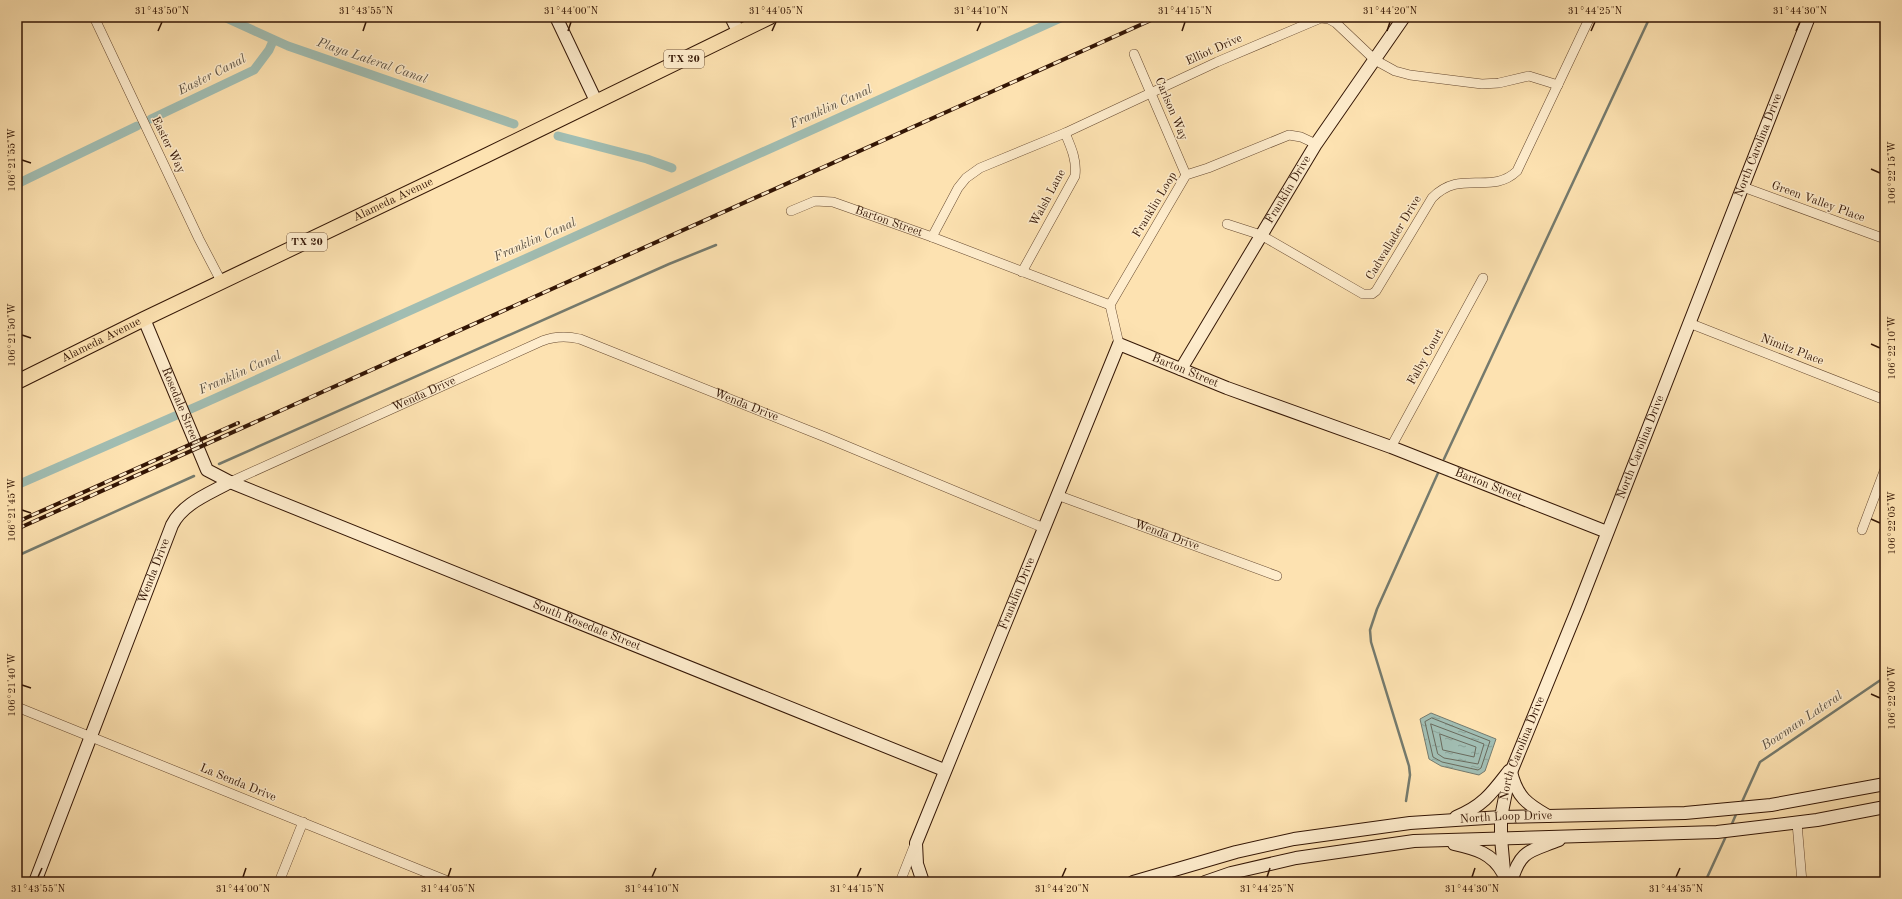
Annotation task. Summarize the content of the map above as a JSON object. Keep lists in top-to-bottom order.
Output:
{
  "streets": {
    "main road": ["TX 20", "Alameda Avenue"],
    "street": [
      "Elliot Drive",
      "Carlson Way",
      "Easter Way",
      "North Carolina Drive",
      "Franklin Drive",
      "Walsh Lane",
      "Green Valley Place",
      "Franklin Loop",
      "Barton Street",
      "Cadwallader Drive",
      "Nimitz Place",
      "Falby Court",
      "Wenda Drive",
      "Rosedale Street",
      "South Rosedale Street",
      "La Senda Drive",
      "North Loop Drive"
    ]
  },
  "crossings": [
    ["Elliot Drive", "Carlson Way"],
    ["Elliot Drive", "Franklin Drive"],
    ["Elliot Drive", "Walsh Lane"],
    ["Elliot Drive", "Barton Street"],
    ["Elliot Drive", "Cadwallader Drive"],
    ["Carlson Way", "Franklin Loop"],
    ["Easter Way", "Alameda Avenue"],
    ["North Carolina Drive", "Green Valley Place"],
    ["North Carolina Drive", "Barton Street"],
    ["North Carolina Drive", "Nimitz Place"],
    ["North Carolina Drive", "North Loop Drive"],
    ["Franklin Drive", "Franklin Loop"],
    ["Franklin Drive", "Barton Street"],
    ["Franklin Drive", "Cadwallader Drive"],
    ["Franklin Drive", "Wenda Drive"],
    ["Franklin Drive", "South Rosedale Street"],
    ["Walsh Lane", "Barton Street"],
    ["Alameda Avenue", "Rosedale Street"],
    ["Franklin Loop", "Barton Street"],
    ["Barton Street", "Falby Court"],
    ["Wenda Drive", "Rosedale Street"],
    ["Wenda Drive", "South Rosedale Street"],
    ["Wenda Drive", "La Senda Drive"],
    ["Rosedale Street", "South Rosedale Street"]
  ],
  "water": [
    "Playa Lateral Canal",
    "Easter Canal",
    "Franklin Canal",
    "Bowman Lateral"
  ],
  "coordinates": [
    "31°43'50\"N",
    "31°43'55\"N",
    "31°44'00\"N",
    "31°44'05\"N",
    "31°44'10\"N",
    "31°44'15\"N",
    "31°44'20\"N",
    "31°44'25\"N",
    "31°44'30\"N",
    "106°21'55\"W",
    "106°22'15\"W",
    "106°21'50\"W",
    "106°22'10\"W",
    "106°21'45\"W",
    "106°22'05\"W",
    "106°21'40\"W",
    "106°22'00\"W",
    "31°44'35\"N"
  ]
}
